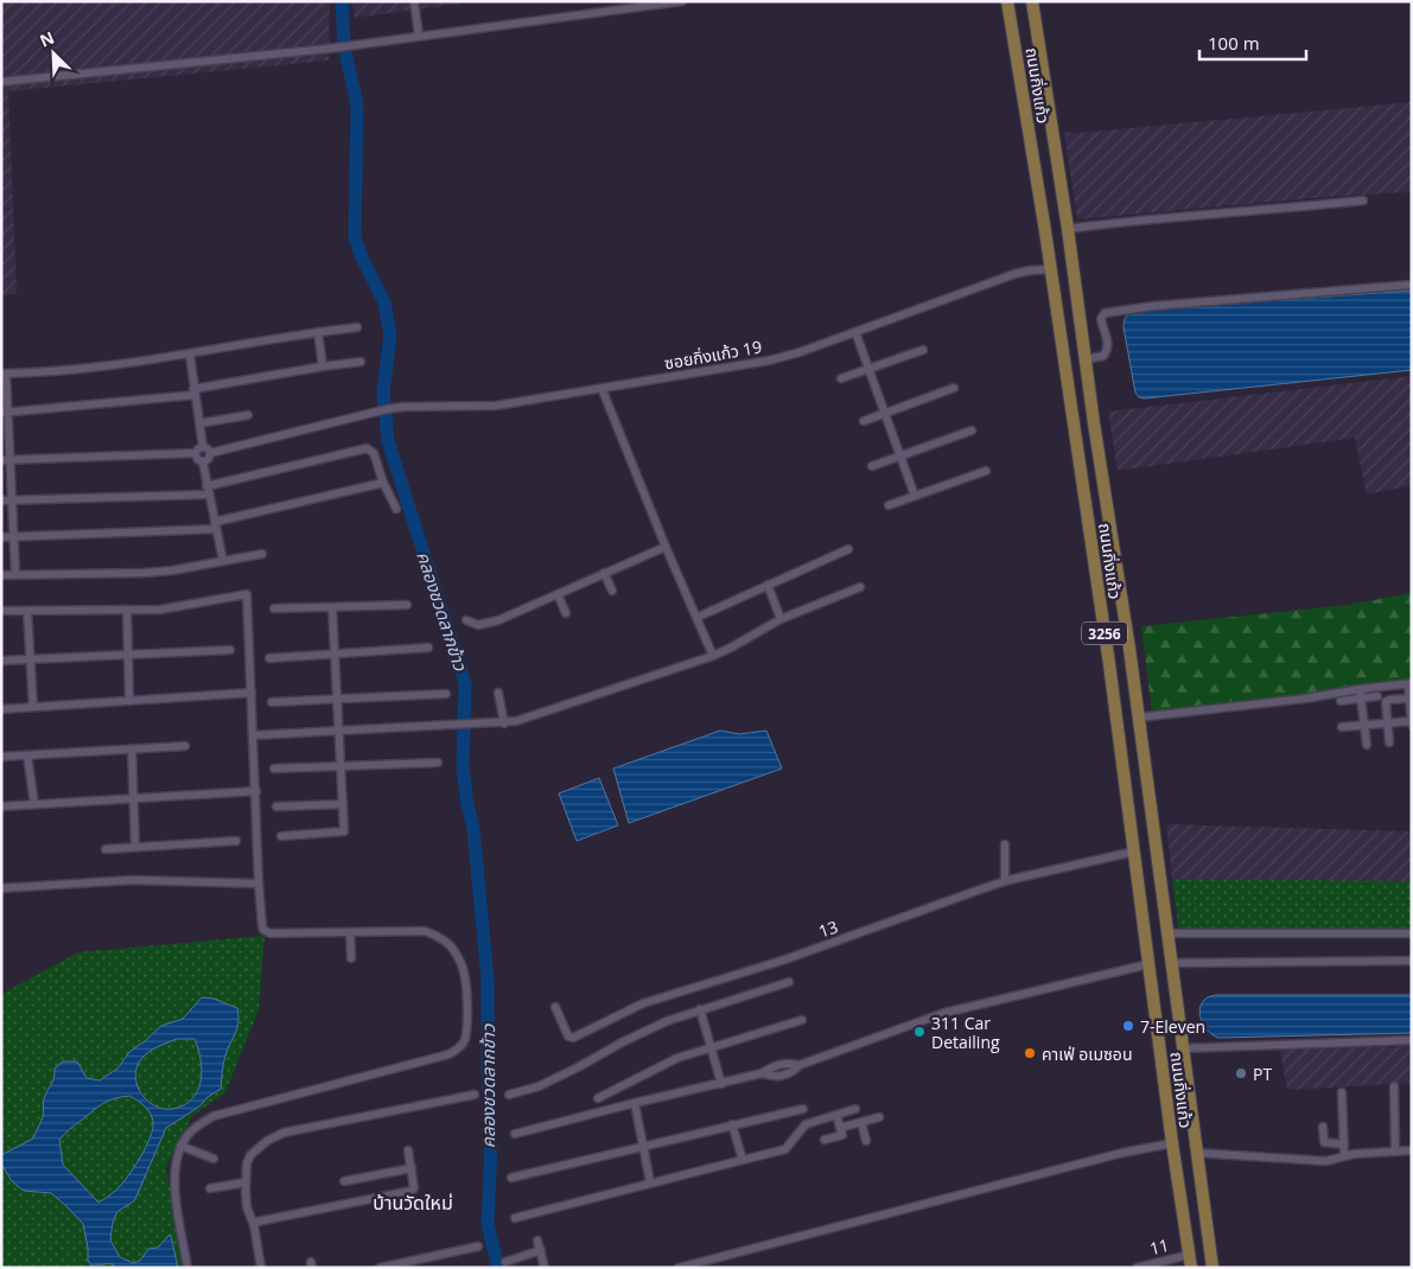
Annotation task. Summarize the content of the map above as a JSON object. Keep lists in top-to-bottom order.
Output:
{
  "streets": {
    "main road": ["ถนนกิ่งแก้ว", "3256"],
    "street": ["ซอยกิ่งแก้ว 19", "13", "11"]
  },
  "crossings": [
    ["ถนนกิ่งแก้ว", "ซอยกิ่งแก้ว 19"],
    ["ถนนกิ่งแก้ว", "13"],
    ["ถนนกิ่งแก้ว", "11"]
  ],
  "districts": ["บ้านวัดใหม่"],
  "water": ["คลองชวดลากข้าว"],
  "places": [
    "7-Eleven",
    "311 Car Detailing",
    "คาเฟ่ อเมซอน",
    "PT"
  ],
  "scale_bar": "100 m",
  "north": "top left"
}
